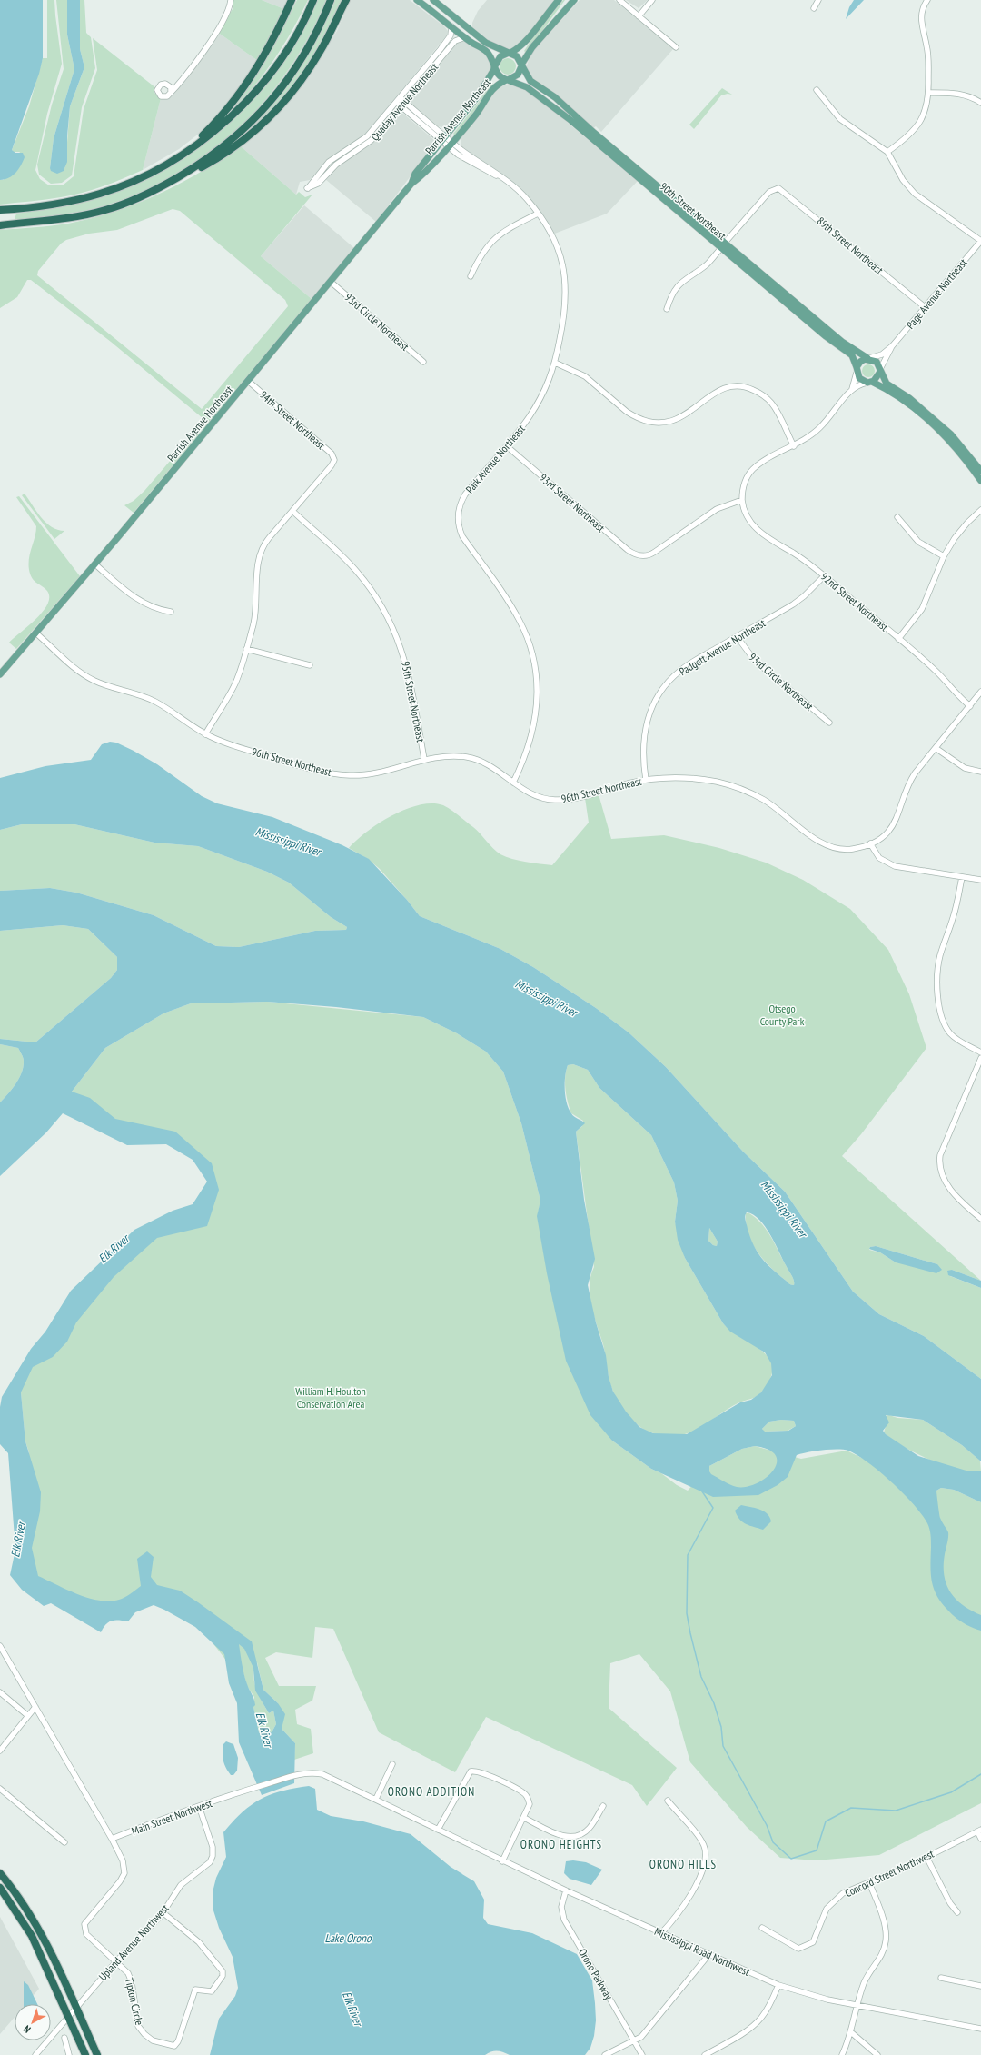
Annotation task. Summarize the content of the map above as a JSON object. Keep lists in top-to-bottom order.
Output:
{
  "streets": {
    "main road": ["Parrish Avenue Northeast", "90th Street Northeast"],
    "street": [
      "Quaday Avenue Northeast",
      "89th Street Northeast",
      "Page Avenue Northeast",
      "93rd Circle Northeast",
      "94th Street Northeast",
      "Park Avenue Northeast",
      "93rd Street Northeast",
      "92nd Street Northeast",
      "Padgett Avenue Northeast",
      "95th Street Northeast",
      "96th Street Northeast",
      "Main Street Northwest",
      "Concord Street Northwest",
      "Upland Avenue Northwest",
      "Mississippi Road Northwest",
      "Orono Parkway",
      "Tipton Circle"
    ]
  },
  "crossings": [
    ["Parrish Avenue Northeast", "90th Street Northeast"],
    ["Parrish Avenue Northeast", "93rd Circle Northeast"],
    ["Parrish Avenue Northeast", "94th Street Northeast"],
    ["Parrish Avenue Northeast", "Park Avenue Northeast"],
    ["Parrish Avenue Northeast", "96th Street Northeast"],
    ["90th Street Northeast", "89th Street Northeast"],
    ["90th Street Northeast", "Page Avenue Northeast"],
    ["89th Street Northeast", "Page Avenue Northeast"],
    ["93rd Circle Northeast", "Padgett Avenue Northeast"],
    ["94th Street Northeast", "95th Street Northeast"],
    ["Park Avenue Northeast", "93rd Street Northeast"],
    ["Park Avenue Northeast", "96th Street Northeast"],
    ["93rd Street Northeast", "92nd Street Northeast"],
    ["92nd Street Northeast", "Padgett Avenue Northeast"],
    ["92nd Street Northeast", "96th Street Northeast"],
    ["Padgett Avenue Northeast", "96th Street Northeast"],
    ["95th Street Northeast", "96th Street Northeast"],
    ["Main Street Northwest", "Upland Avenue Northwest"],
    ["Main Street Northwest", "Mississippi Road Northwest"],
    ["Main Street Northwest", "Tipton Circle"],
    ["Upland Avenue Northwest", "Tipton Circle"],
    ["Mississippi Road Northwest", "Orono Parkway"]
  ],
  "districts": ["ORONO ADDITION", "ORONO HEIGHTS", "ORONO HILLS"],
  "water": ["Mississippi River", "Elk River", "Lake Orono"],
  "parks": ["Otsego County Park", "William H. Houlton Conservation Area"],
  "north": "bottom left"
}
